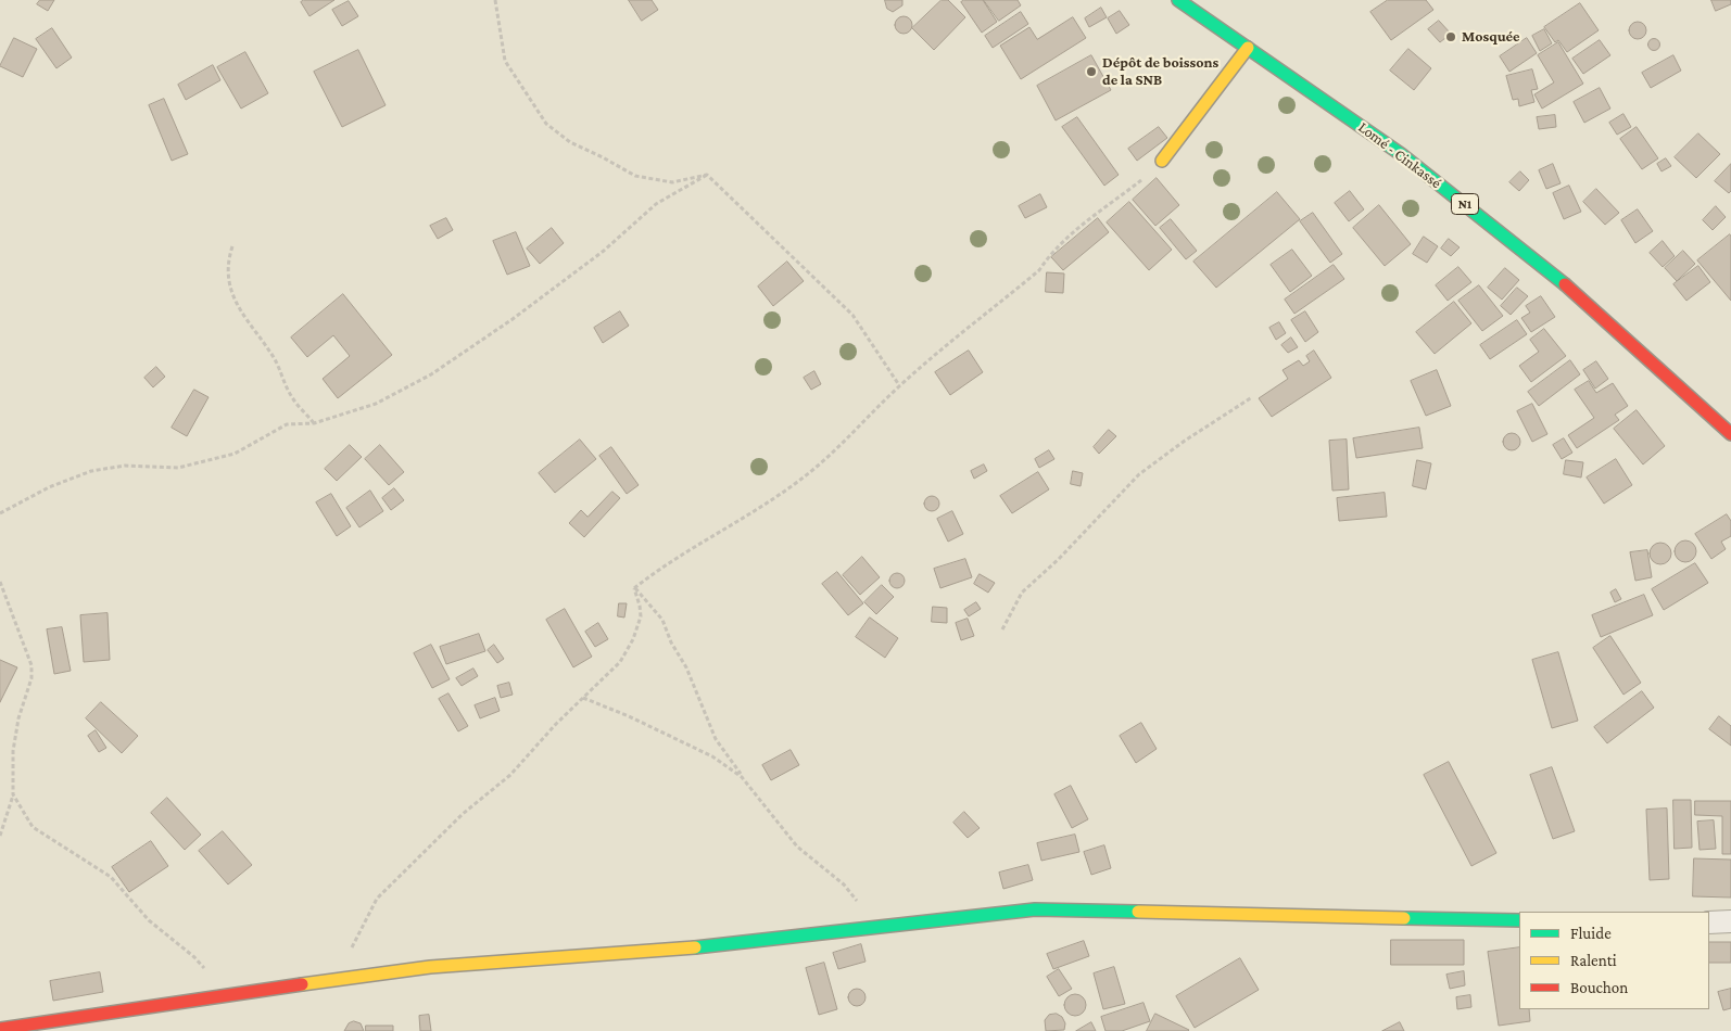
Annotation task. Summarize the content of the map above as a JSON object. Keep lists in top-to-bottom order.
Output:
{
  "streets": {
    "main road": ["Lomé - Cinkassé", "N1"]
  },
  "places": ["Mosquée", "Dépôt de boissons de la SNB"],
  "legend": ["Fluide", "Ralenti", "Bouchon"]
}
